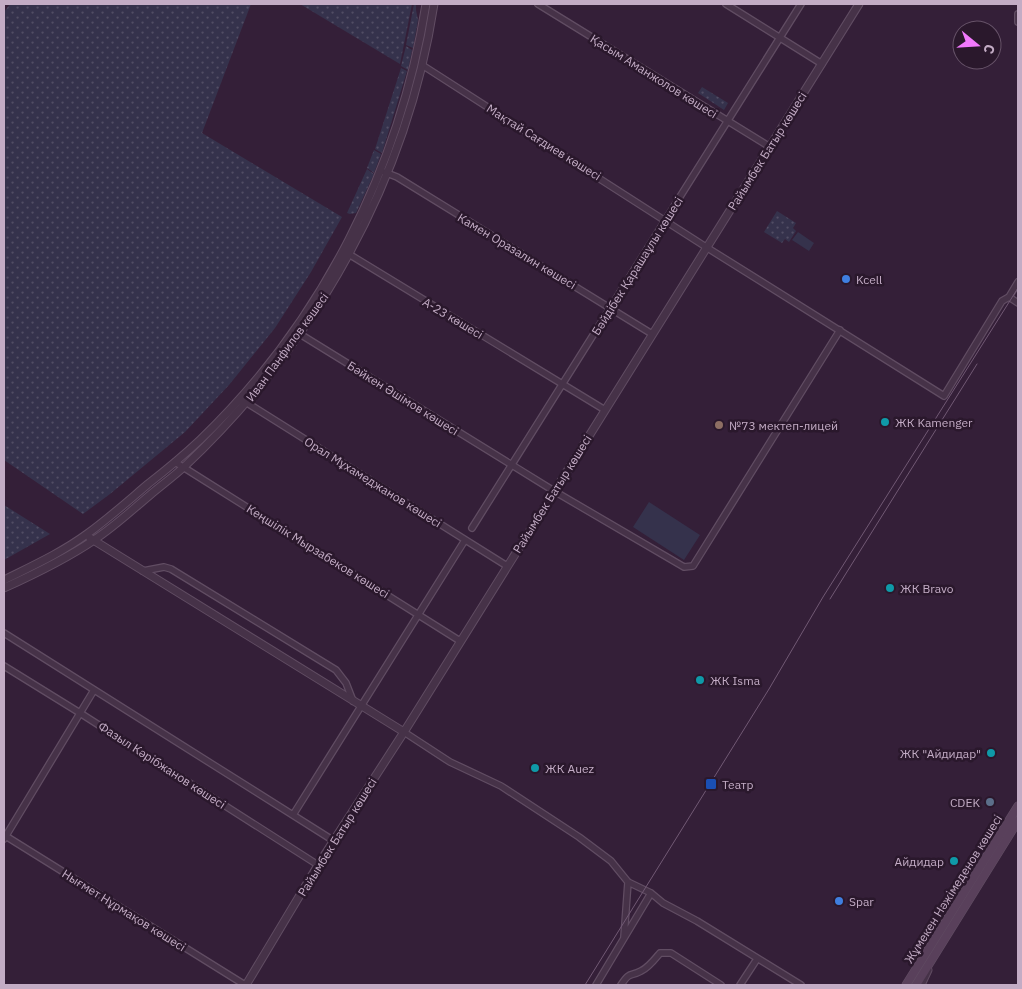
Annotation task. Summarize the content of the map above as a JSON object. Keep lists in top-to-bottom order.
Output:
{
  "streets": {
    "main road": ["Жұмекен Нәжімеденов көшесі"],
    "street": [
      "Қасым Аманжолов көшесі",
      "Мақтай Сағдиев көшесі",
      "Райымбек Батыр көшесі",
      "Камен Оразалин көшесі",
      "Бәйдібек Қарашаұлы көшесі",
      "А-23 көшесі",
      "Иван Панфилов көшесі",
      "Бәйкен Әшімов көшесі",
      "Орал Мұхамеджанов көшесі",
      "Кеңшілік Мырзабеков көшесі",
      "Фазыл Кәрібжанов көшесі",
      "Нығмет Нұрмақов көшесі"
    ]
  },
  "crossings": [
    ["Қасым Аманжолов көшесі", "Райымбек Батыр көшесі"],
    ["Қасым Аманжолов көшесі", "Бәйдібек Қарашаұлы көшесі"],
    ["Мақтай Сағдиев көшесі", "Райымбек Батыр көшесі"],
    ["Мақтай Сағдиев көшесі", "Бәйдібек Қарашаұлы көшесі"],
    ["Мақтай Сағдиев көшесі", "Иван Панфилов көшесі"],
    ["Мақтай Сағдиев көшесі", "Бәйкен Әшімов көшесі"],
    ["Райымбек Батыр көшесі", "Камен Оразалин көшесі"],
    ["Райымбек Батыр көшесі", "А-23 көшесі"],
    ["Райымбек Батыр көшесі", "Бәйкен Әшімов көшесі"],
    ["Райымбек Батыр көшесі", "Орал Мұхамеджанов көшесі"],
    ["Райымбек Батыр көшесі", "Кеңшілік Мырзабеков көшесі"],
    ["Райымбек Батыр көшесі", "Фазыл Кәрібжанов көшесі"],
    ["Райымбек Батыр көшесі", "Нығмет Нұрмақов көшесі"],
    ["Камен Оразалин көшесі", "Бәйдібек Қарашаұлы көшесі"],
    ["Камен Оразалин көшесі", "Иван Панфилов көшесі"],
    ["Бәйдібек Қарашаұлы көшесі", "А-23 көшесі"],
    ["Бәйдібек Қарашаұлы көшесі", "Бәйкен Әшімов көшесі"],
    ["А-23 көшесі", "Иван Панфилов көшесі"],
    ["Иван Панфилов көшесі", "Бәйкен Әшімов көшесі"],
    ["Иван Панфилов көшесі", "Орал Мұхамеджанов көшесі"],
    ["Иван Панфилов көшесі", "Кеңшілік Мырзабеков көшесі"]
  ],
  "places": {
    "other": [
      "Kcell",
      "ЖК Kamenger",
      "№73 мектеп-лицей",
      "ЖК Bravo",
      "ЖК Isma",
      "ЖК \"Айдидар\"",
      "ЖК Auez",
      "CDEK",
      "Айдидар",
      "Spar"
    ],
    "transit": ["Театр"]
  },
  "north": "right"
}
